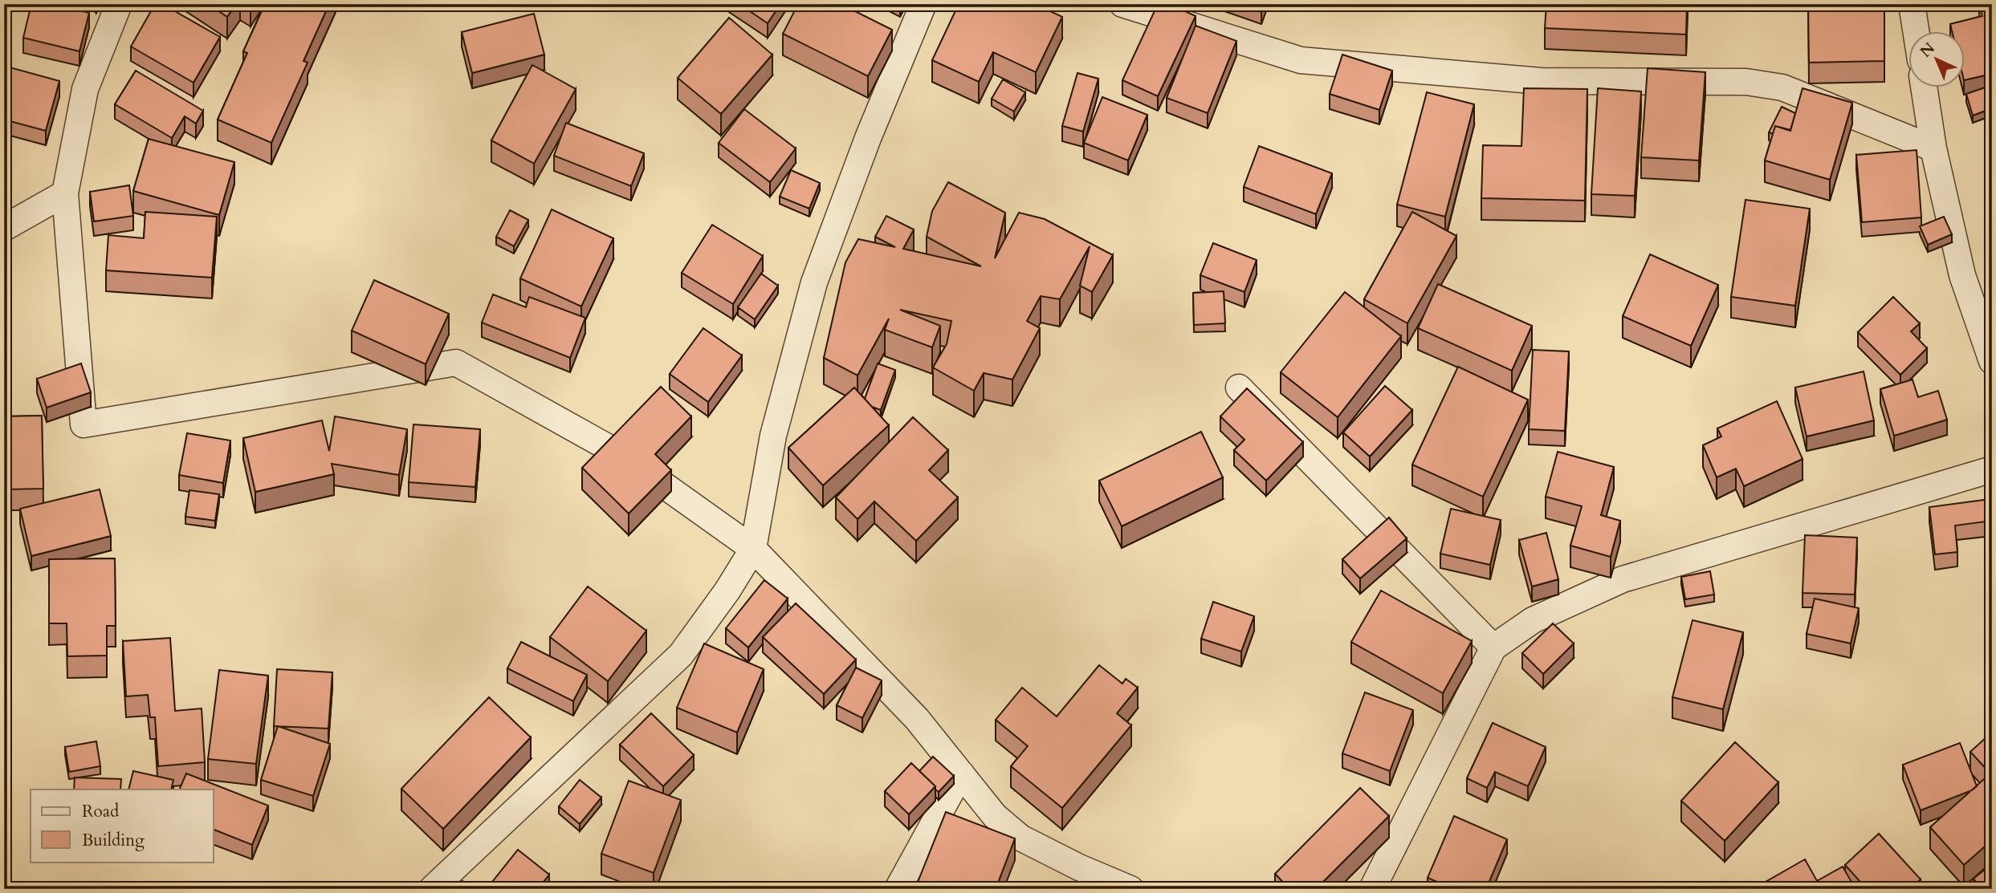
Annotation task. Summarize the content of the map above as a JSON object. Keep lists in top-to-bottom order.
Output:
{
  "legend": ["Road", "Building"],
  "north": "top left"
}
